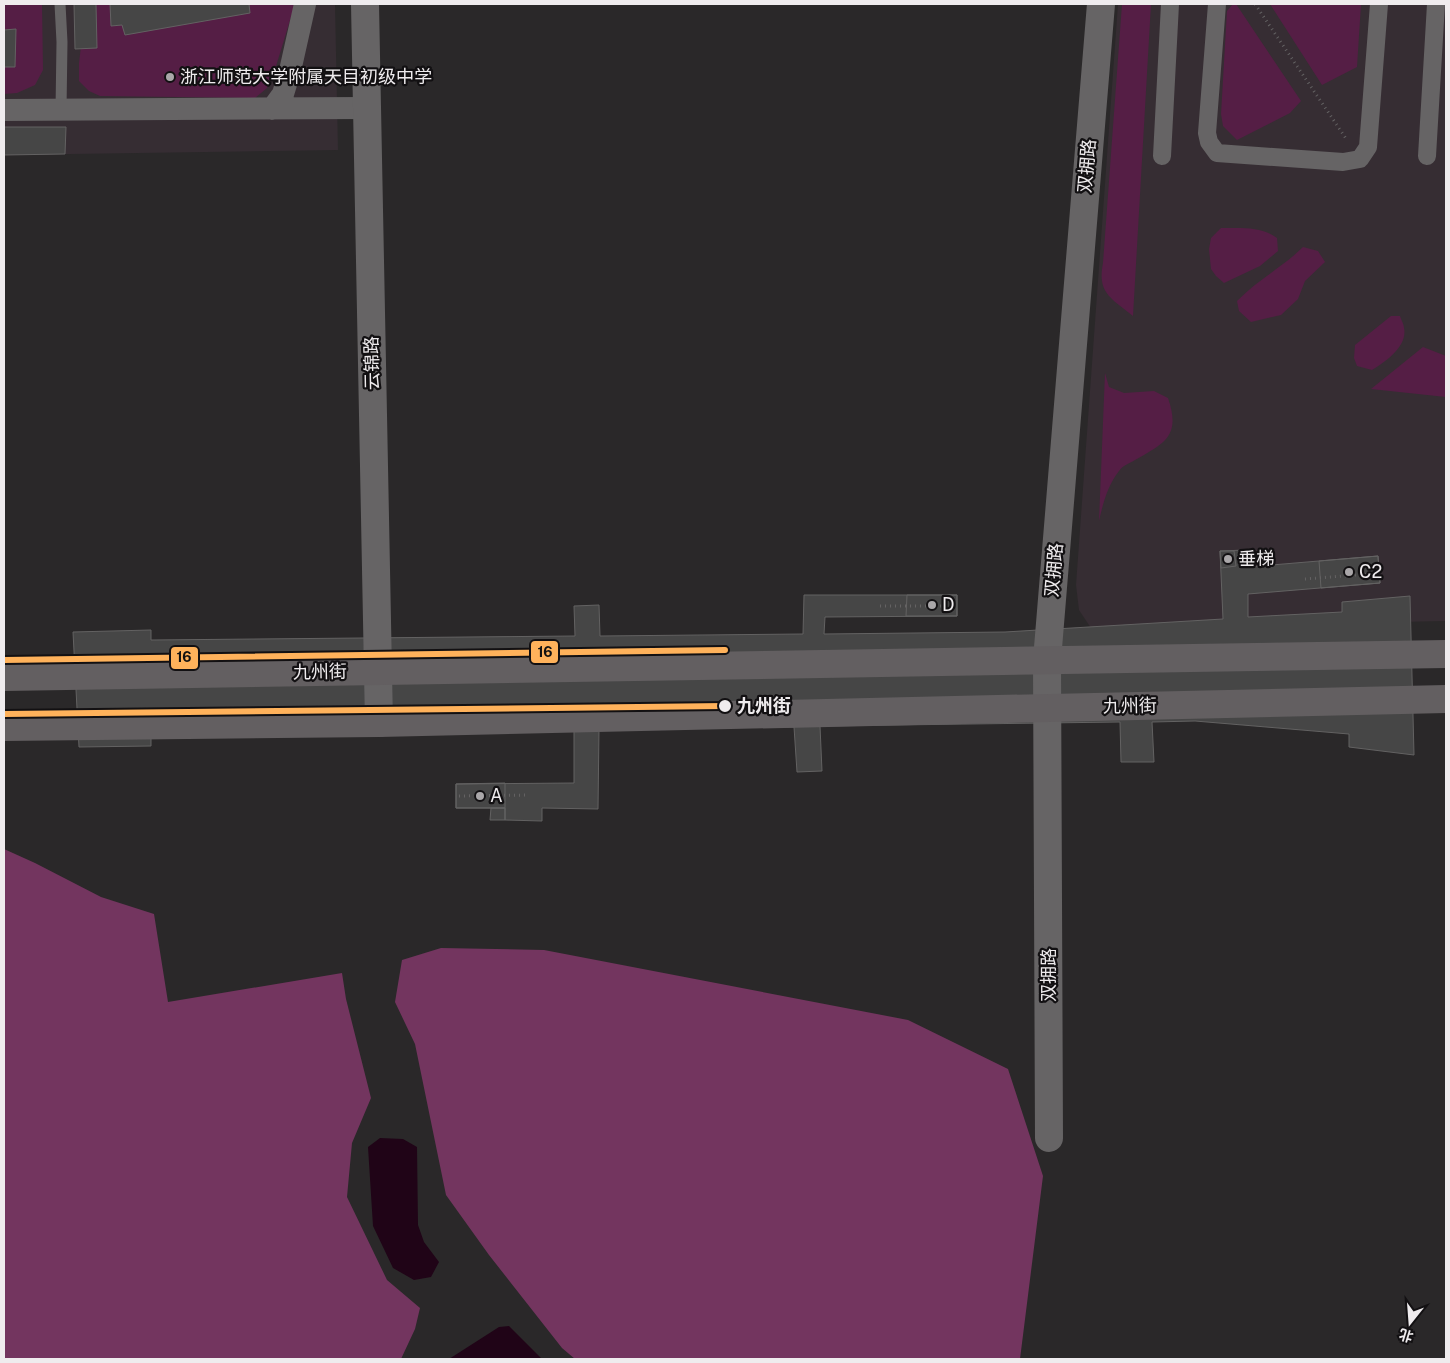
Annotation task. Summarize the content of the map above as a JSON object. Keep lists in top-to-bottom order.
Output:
{
  "streets": {
    "main road": ["九州街"],
    "street": ["双拥路", "云锦路"]
  },
  "crossings": [
    ["双拥路", "九州街"],
    ["云锦路", "九州街"]
  ],
  "places": [
    "浙江师范大学附属天目初级中学",
    "垂梯",
    "C2",
    "D",
    "九州街",
    "A"
  ],
  "lines": ["transit line 16"],
  "north": "bottom"
}
